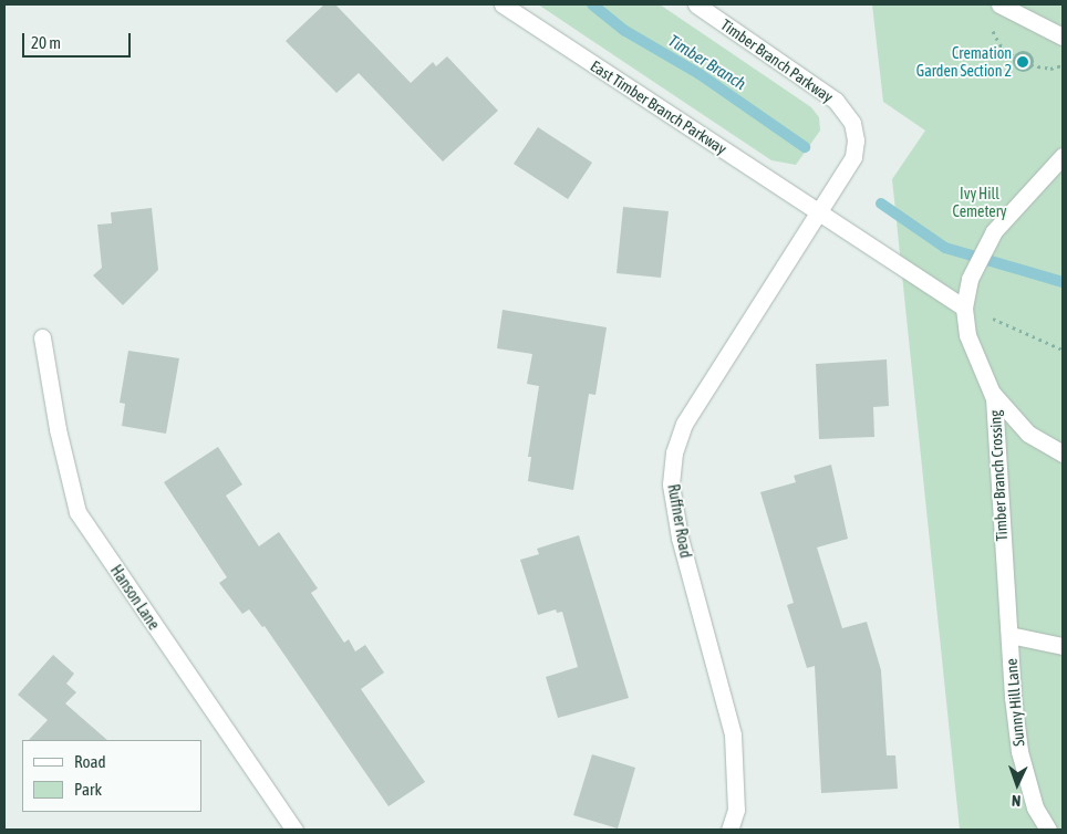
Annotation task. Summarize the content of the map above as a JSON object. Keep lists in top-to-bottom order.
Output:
{
  "streets": {
    "street": [
      "Timber Branch Parkway",
      "East Timber Branch Parkway",
      "Timber Branch Crossing",
      "Ruffner Road",
      "Hanson Lane",
      "Sunny Hill Lane"
    ]
  },
  "crossings": [
    ["Timber Branch Parkway", "East Timber Branch Parkway"],
    ["Timber Branch Parkway", "Ruffner Road"],
    ["East Timber Branch Parkway", "Timber Branch Crossing"],
    ["East Timber Branch Parkway", "Ruffner Road"],
    ["Timber Branch Crossing", "Sunny Hill Lane"]
  ],
  "water": ["Timber Branch"],
  "parks": ["Ivy Hill Cemetery"],
  "places": ["Cremation Garden Section 2"],
  "legend": ["Road", "Park"],
  "scale_bar": "20 m",
  "north": "bottom"
}
